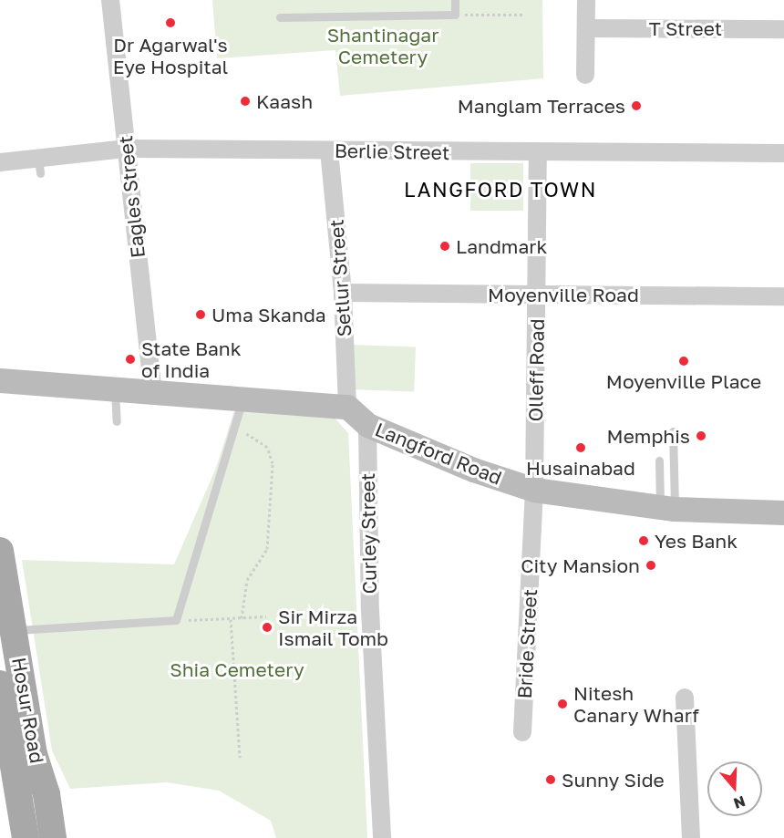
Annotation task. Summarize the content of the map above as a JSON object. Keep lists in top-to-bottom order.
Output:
{
  "streets": {
    "main road": ["Hosur Road"],
    "street": [
      "T Street",
      "Berlie Street",
      "Eagles Street",
      "Setlur Street",
      "Moyenville Road",
      "Olleff Road",
      "Langford Road",
      "Curley Street",
      "Bride Street"
    ]
  },
  "crossings": [
    ["Berlie Street", "Eagles Street"],
    ["Berlie Street", "Setlur Street"],
    ["Berlie Street", "Olleff Road"],
    ["Setlur Street", "Moyenville Road"],
    ["Setlur Street", "Langford Road"],
    ["Moyenville Road", "Olleff Road"],
    ["Olleff Road", "Langford Road"],
    ["Olleff Road", "Bride Street"],
    ["Langford Road", "Curley Street"],
    ["Langford Road", "Bride Street"]
  ],
  "districts": ["LANGFORD TOWN"],
  "parks": ["Shantinagar Cemetery", "Shia Cemetery"],
  "places": [
    "Dr Agarwal's Eye Hospital",
    "Kaash",
    "Manglam Terraces",
    "Landmark",
    "Uma Skanda",
    "State Bank of India",
    "Moyenville Place",
    "Memphis",
    "Husainabad",
    "Yes Bank",
    "City Mansion",
    "Sir Mirza Ismail Tomb",
    "Nitesh Canary Wharf",
    "Sunny Side"
  ],
  "north": "bottom"
}
